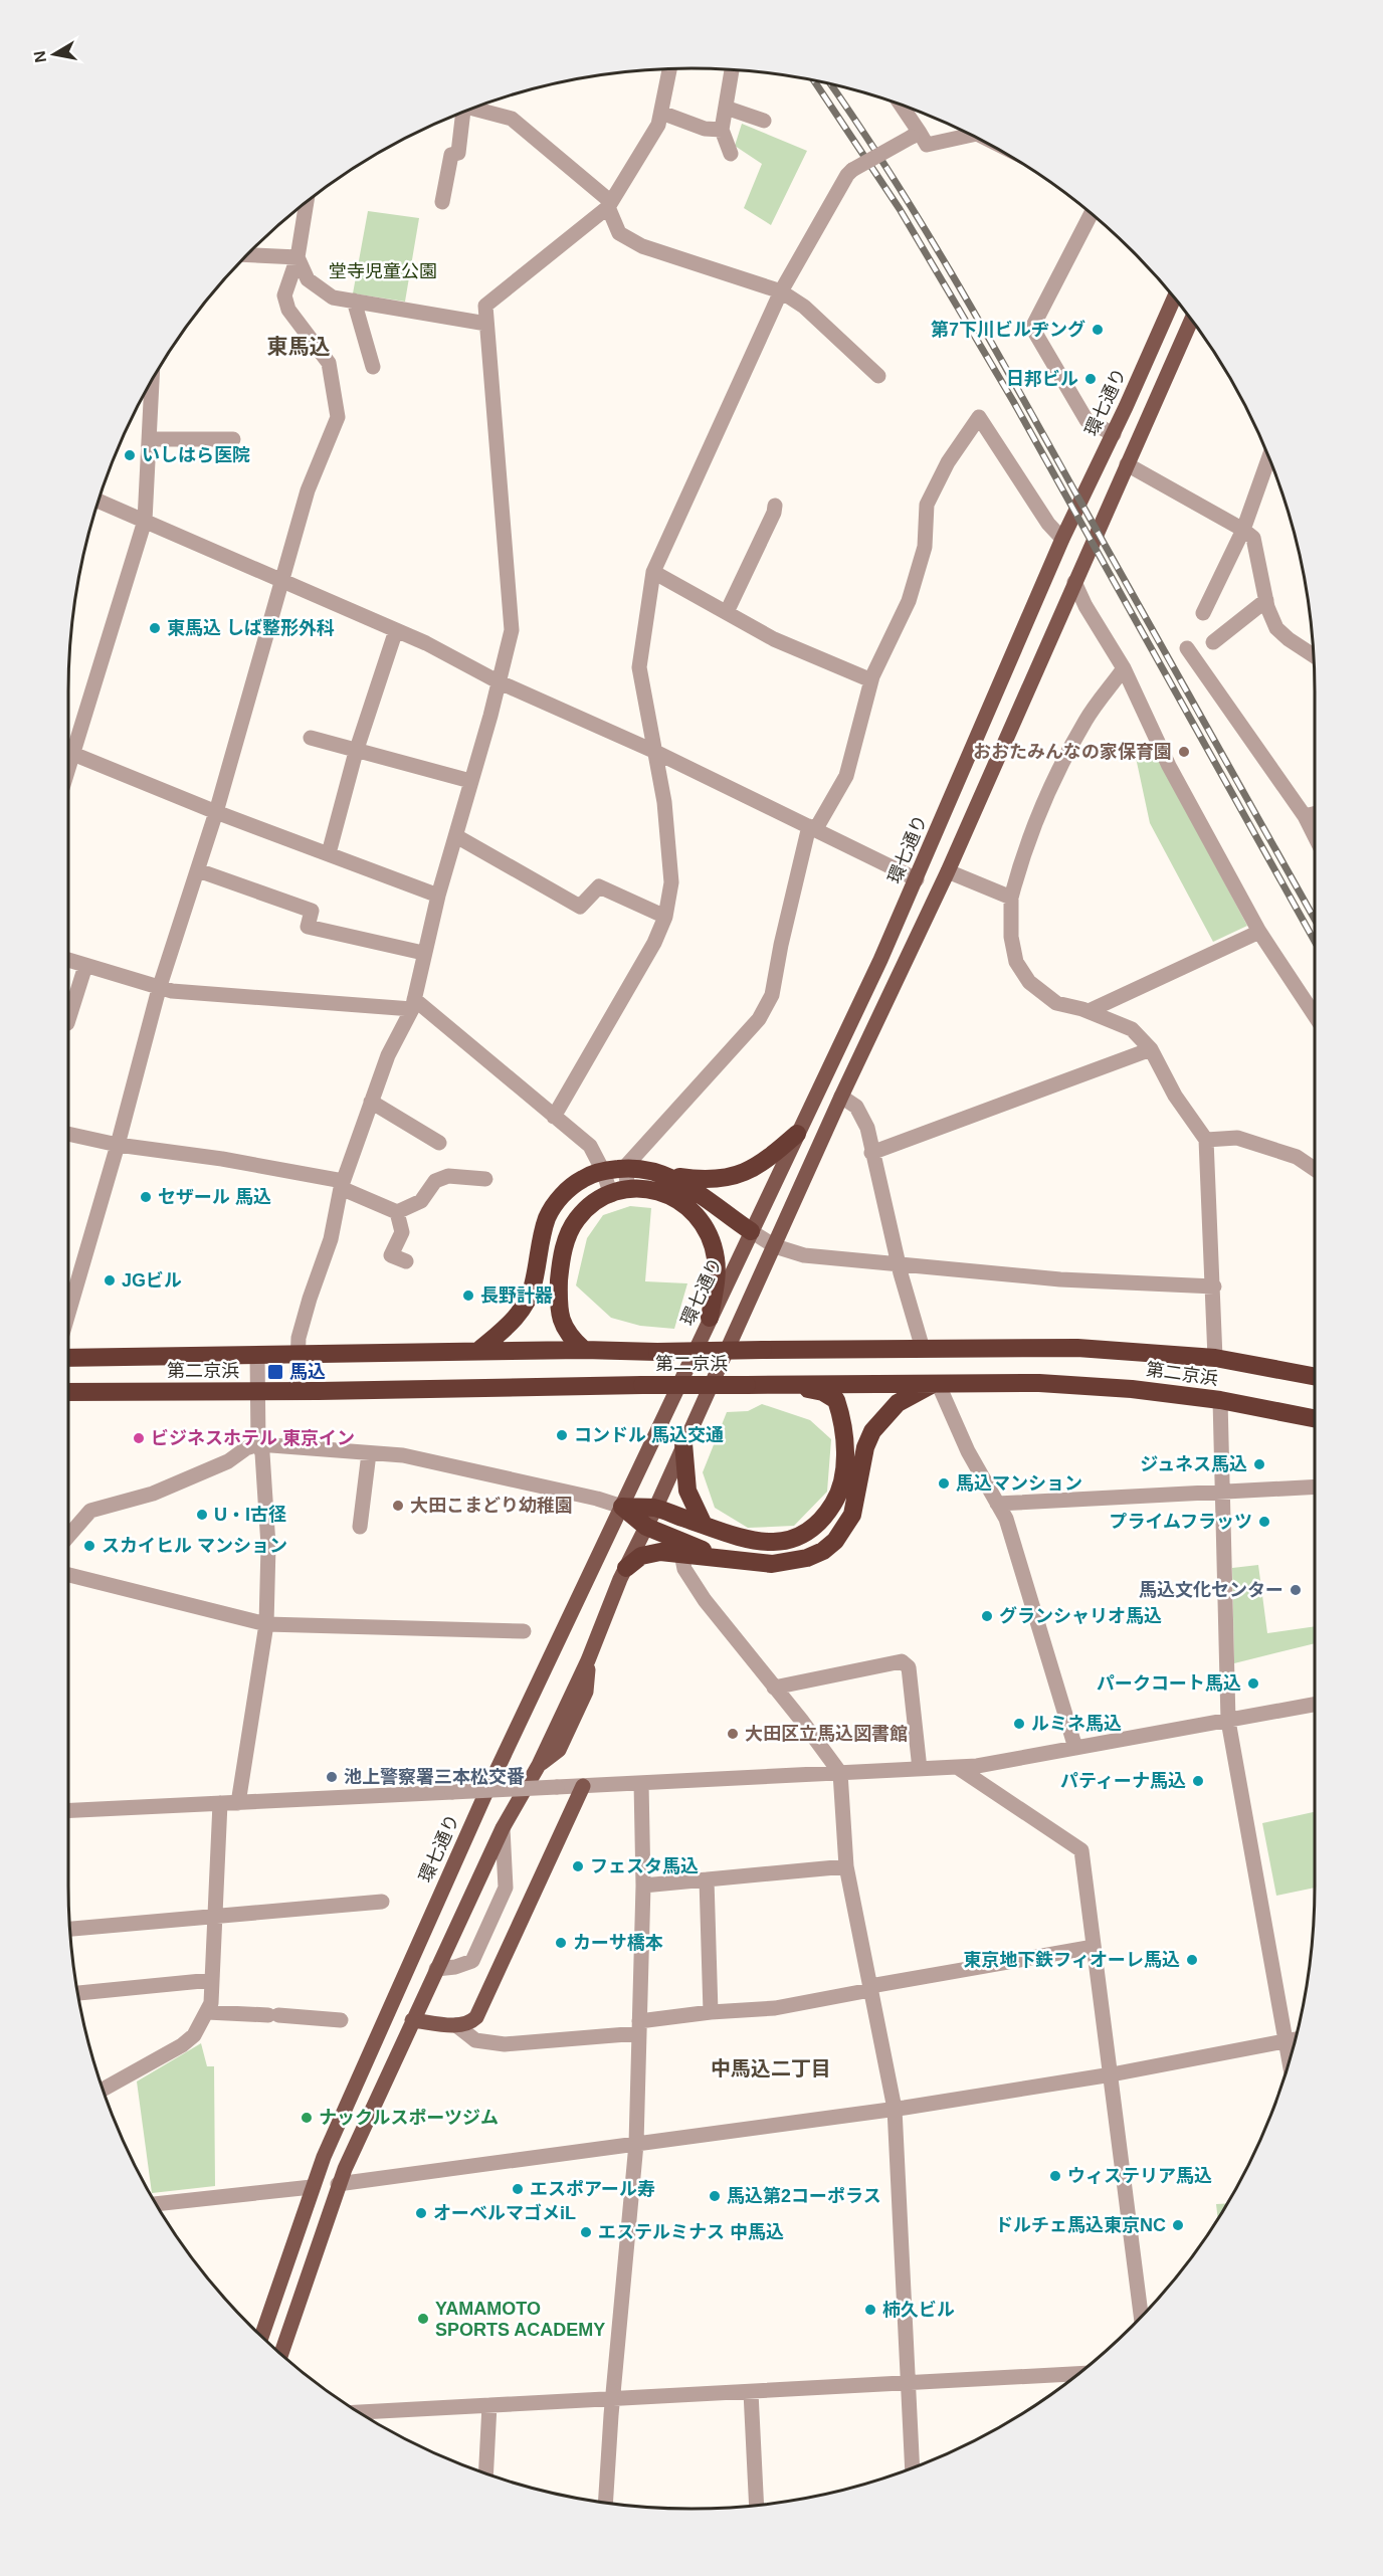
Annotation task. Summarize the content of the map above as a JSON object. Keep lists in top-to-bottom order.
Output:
{
  "streets": {
    "highway": ["第二京浜"],
    "main road": ["環七通り"]
  },
  "districts": ["東馬込", "中馬込二丁目"],
  "parks": ["堂寺児童公園"],
  "places": {
    "other": [
      "第7下川ビルヂング",
      "日邦ビル",
      "いしはら医院",
      "東馬込 しば整形外科",
      "おおたみんなの家保育園",
      "セザール 馬込",
      "JGビル",
      "長野計器",
      "コンドル 馬込交通",
      "ビジネスホテル 東京イン",
      "ジュネス馬込",
      "馬込マンション",
      "大田こまどり幼稚園",
      "U・I古径",
      "プライムフラッツ",
      "スカイヒル マンション",
      "馬込文化センター",
      "グランシャリオ馬込",
      "パークコート馬込",
      "ルミネ馬込",
      "大田区立馬込図書館",
      "池上警察署三本松交番",
      "パティーナ馬込",
      "フェスタ馬込",
      "カーサ橋本",
      "東京地下鉄フィオーレ馬込",
      "ナックルスポーツジム",
      "ウィステリア馬込",
      "エスポアール寿",
      "馬込第2コーポラス",
      "オーベルマゴメiL",
      "ドルチェ馬込東京NC",
      "エステルミナス 中馬込",
      "柿久ビル",
      "YAMAMOTO SPORTS ACADEMY"
    ],
    "transit": ["馬込"]
  },
  "north": "left"
}
